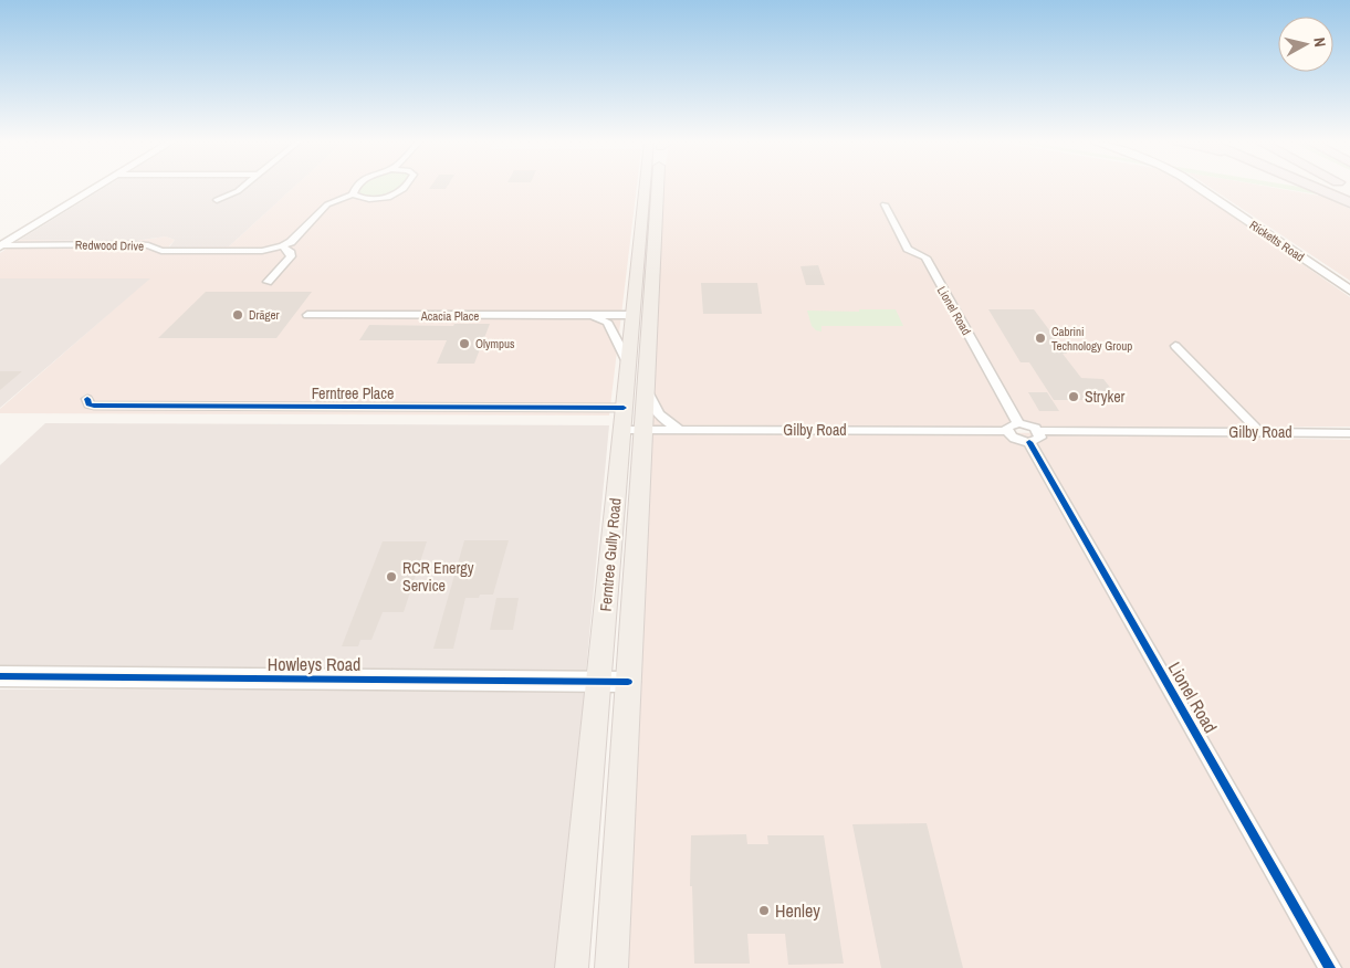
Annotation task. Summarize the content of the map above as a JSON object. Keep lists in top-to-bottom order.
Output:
{
  "streets": {
    "main road": ["Ferntree Gully Road"],
    "street": [
      "Ricketts Road",
      "Redwood Drive",
      "Lionel Road",
      "Acacia Place",
      "Ferntree Place",
      "Gilby Road",
      "Howleys Road"
    ]
  },
  "crossings": [
    ["Lionel Road", "Gilby Road"],
    ["Acacia Place", "Ferntree Gully Road"],
    ["Ferntree Place", "Gilby Road"],
    ["Ferntree Place", "Ferntree Gully Road"],
    ["Gilby Road", "Ferntree Gully Road"],
    ["Ferntree Gully Road", "Howleys Road"]
  ],
  "places": [
    "Dräger",
    "Cabrini Technology Group",
    "Olympus",
    "Stryker",
    "RCR Energy Service",
    "Henley"
  ],
  "north": "right"
}
